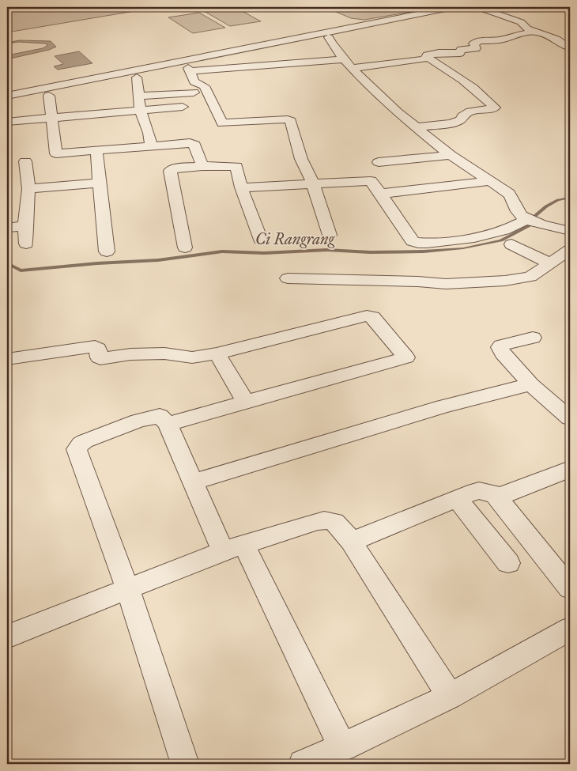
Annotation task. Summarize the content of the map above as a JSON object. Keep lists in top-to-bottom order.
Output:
{
  "water": ["Ci Rangrang"]
}
